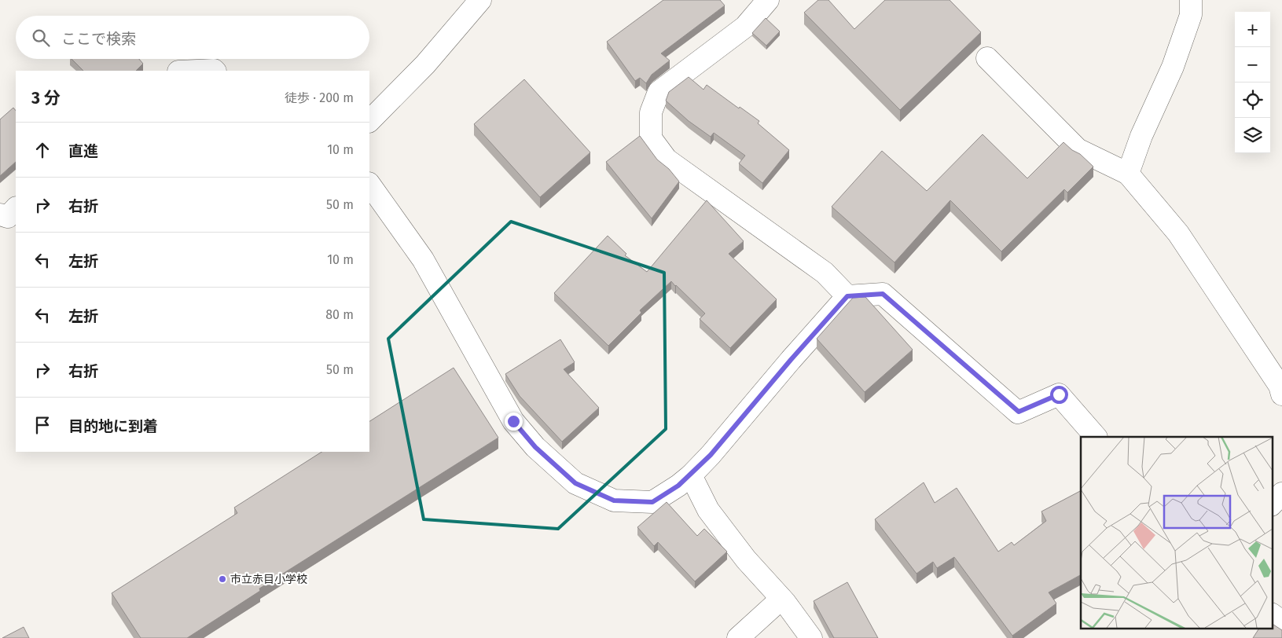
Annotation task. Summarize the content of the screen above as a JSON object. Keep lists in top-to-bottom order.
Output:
{
  "places": ["市立赤目小学校"],
  "page": {
    "map_buttons": ["+", "−"],
    "search": "ここで検索",
    "heading": ["3 分", "徒歩 · 200 m"],
    "list": [
      ["直進", "10 m"],
      ["右折", "50 m"],
      ["左折", "10 m"],
      ["左折", "80 m"],
      ["右折", "50 m"],
      "目的地に到着"
    ]
  }
}
